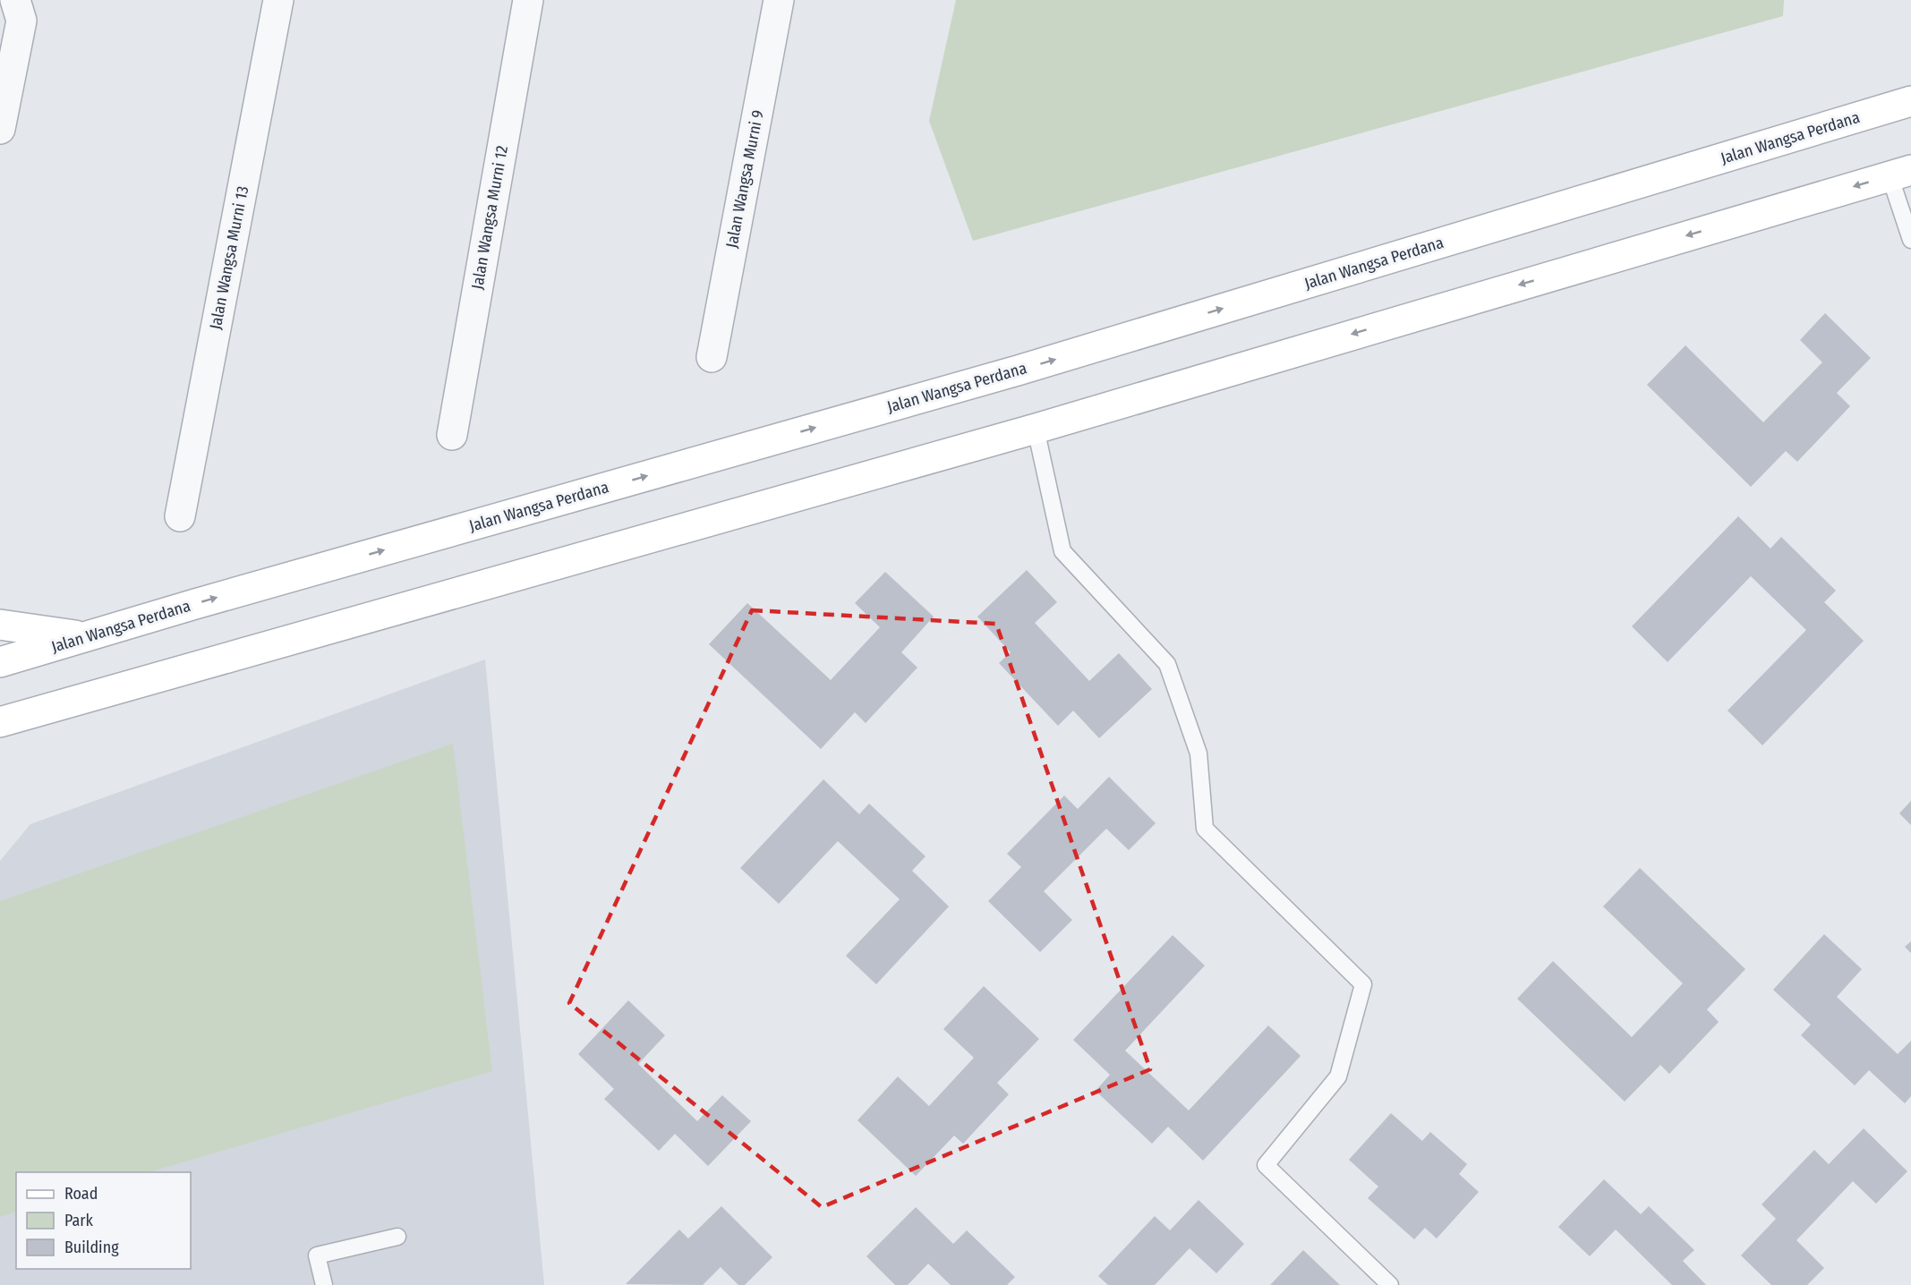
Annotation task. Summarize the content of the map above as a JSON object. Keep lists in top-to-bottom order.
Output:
{
  "streets": {
    "main road": ["Jalan Wangsa Perdana"],
    "street": ["Jalan Wangsa Murni 9", "Jalan Wangsa Murni 12", "Jalan Wangsa Murni 13"]
  },
  "legend": ["Road", "Park", "Building"]
}
